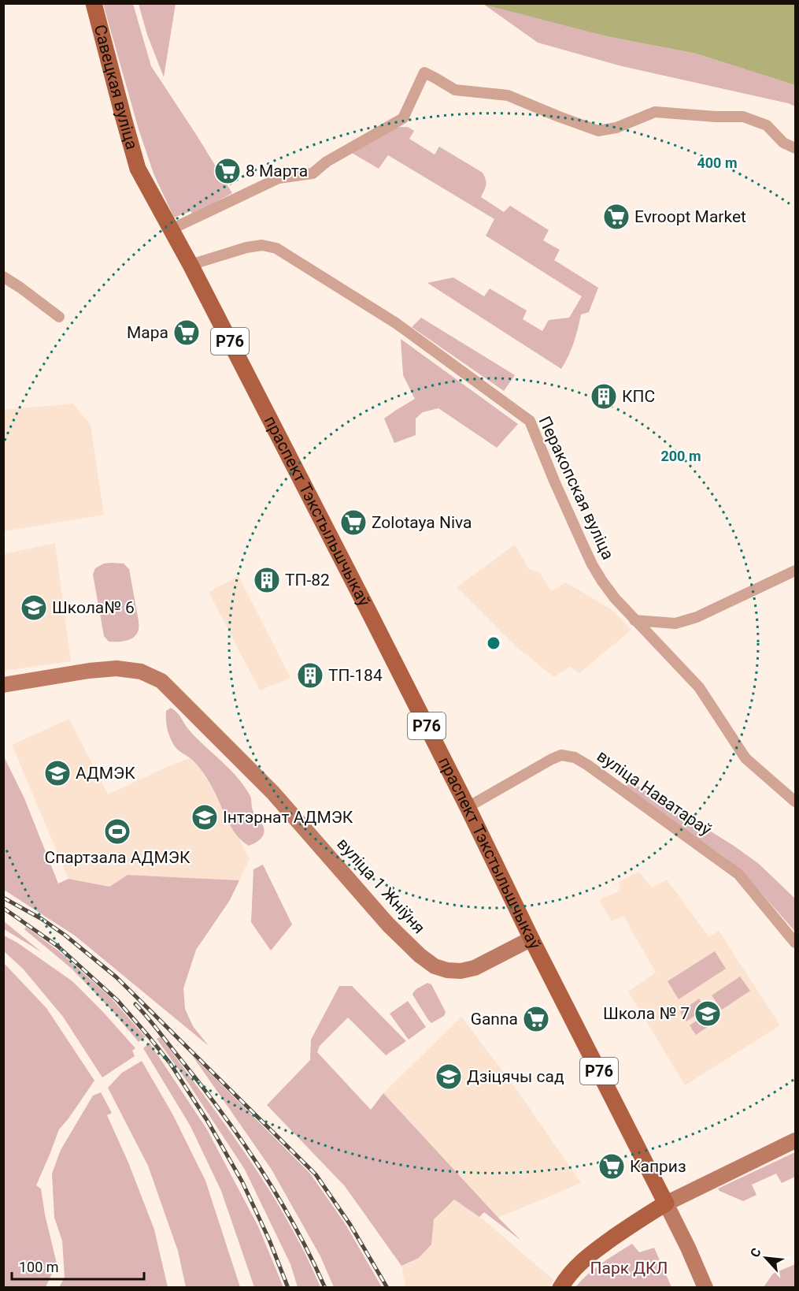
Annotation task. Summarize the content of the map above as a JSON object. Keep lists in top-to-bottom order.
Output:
{
  "streets": {
    "main road": [
      "Савецкая вуліца",
      "Р76",
      "праспект Тэкстыльшчыкаў",
      "вуліца 1 Жніўня"
    ],
    "street": ["Перакопская вуліца", "вуліца Наватараў"]
  },
  "crossings": [
    ["Савецкая вуліца", "праспект Тэкстыльшчыкаў"],
    ["Перакопская вуліца", "праспект Тэкстыльшчыкаў"],
    ["праспект Тэкстыльшчыкаў", "вуліца Наватараў"],
    ["праспект Тэкстыльшчыкаў", "вуліца 1 Жніўня"]
  ],
  "parks": ["Парк ДКЛ"],
  "places": {
    "supermarket": [
      "8 Марта",
      "Evroopt Market",
      "Мара",
      "Zolotaya Niva",
      "Ganna",
      "Каприз"
    ],
    "building": ["КПС", "ТП-82", "ТП-184"],
    "school or university": [
      "Школа№ 6",
      "АДМЭК",
      "Інтэрнат АДМЭК",
      "Школа № 7",
      "Дзіцячы сад"
    ],
    "sports": ["Спартзала АДМЭК"]
  },
  "scale_bar": "100 m",
  "north": "top left",
  "rings": ["400 m", "200 m"]
}
